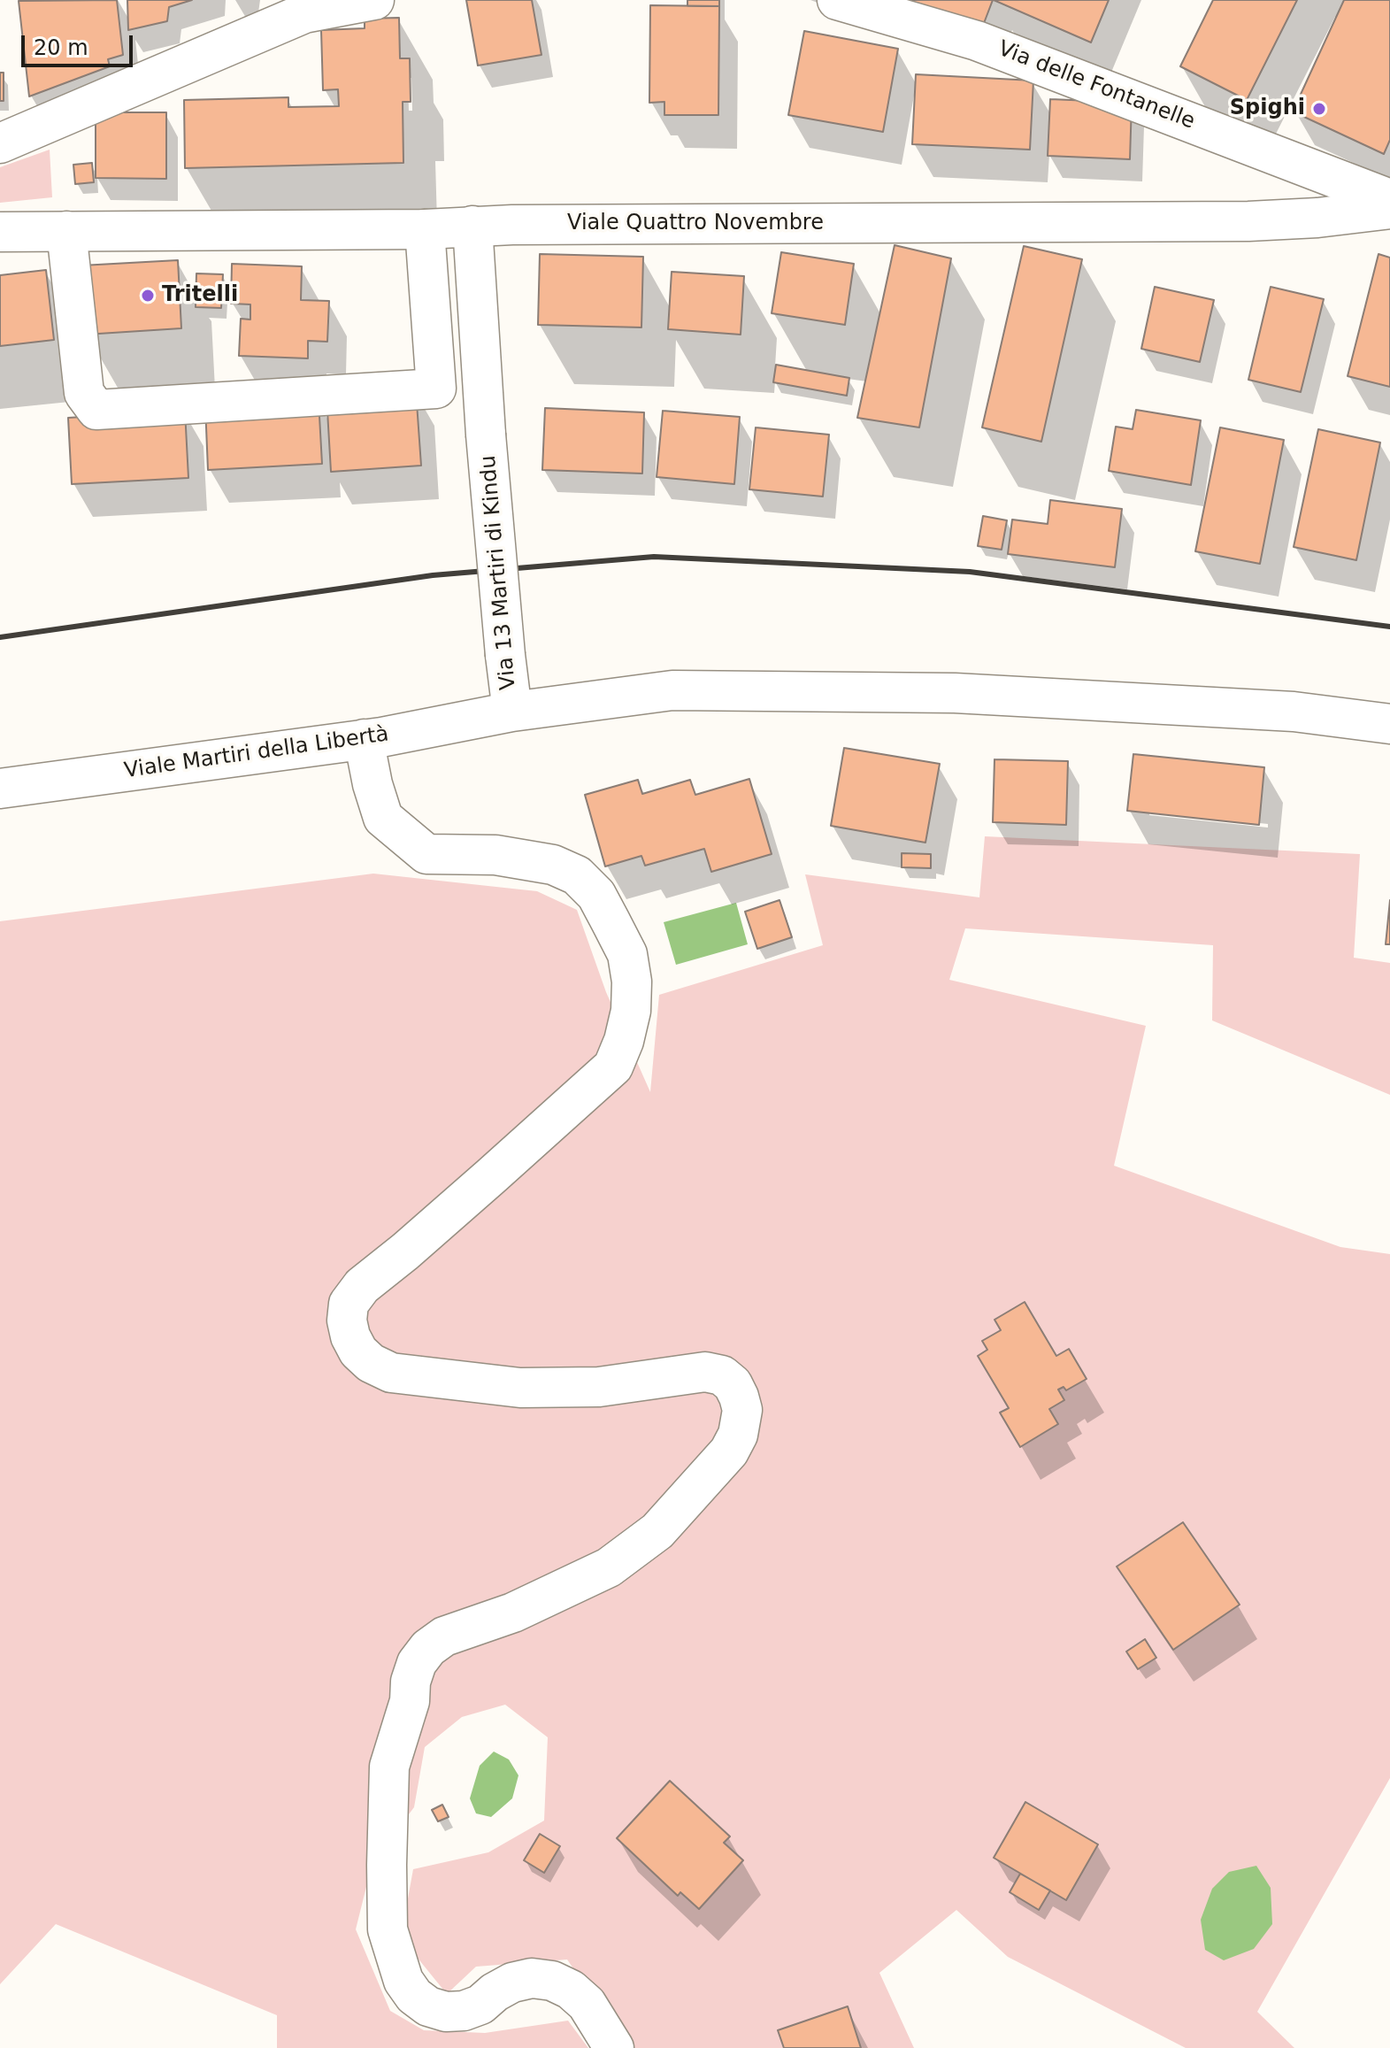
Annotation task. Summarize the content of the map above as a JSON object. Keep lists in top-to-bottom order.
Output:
{
  "streets": {
    "street": [
      "Via delle Fontanelle",
      "Viale Quattro Novembre",
      "Via 13 Martiri di Kindu",
      "Viale Martiri della Libertà"
    ]
  },
  "crossings": [
    ["Viale Quattro Novembre", "Via 13 Martiri di Kindu"],
    ["Via 13 Martiri di Kindu", "Viale Martiri della Libertà"]
  ],
  "places": ["Spighi", "Tritelli"],
  "scale_bar": "20 m"
}
